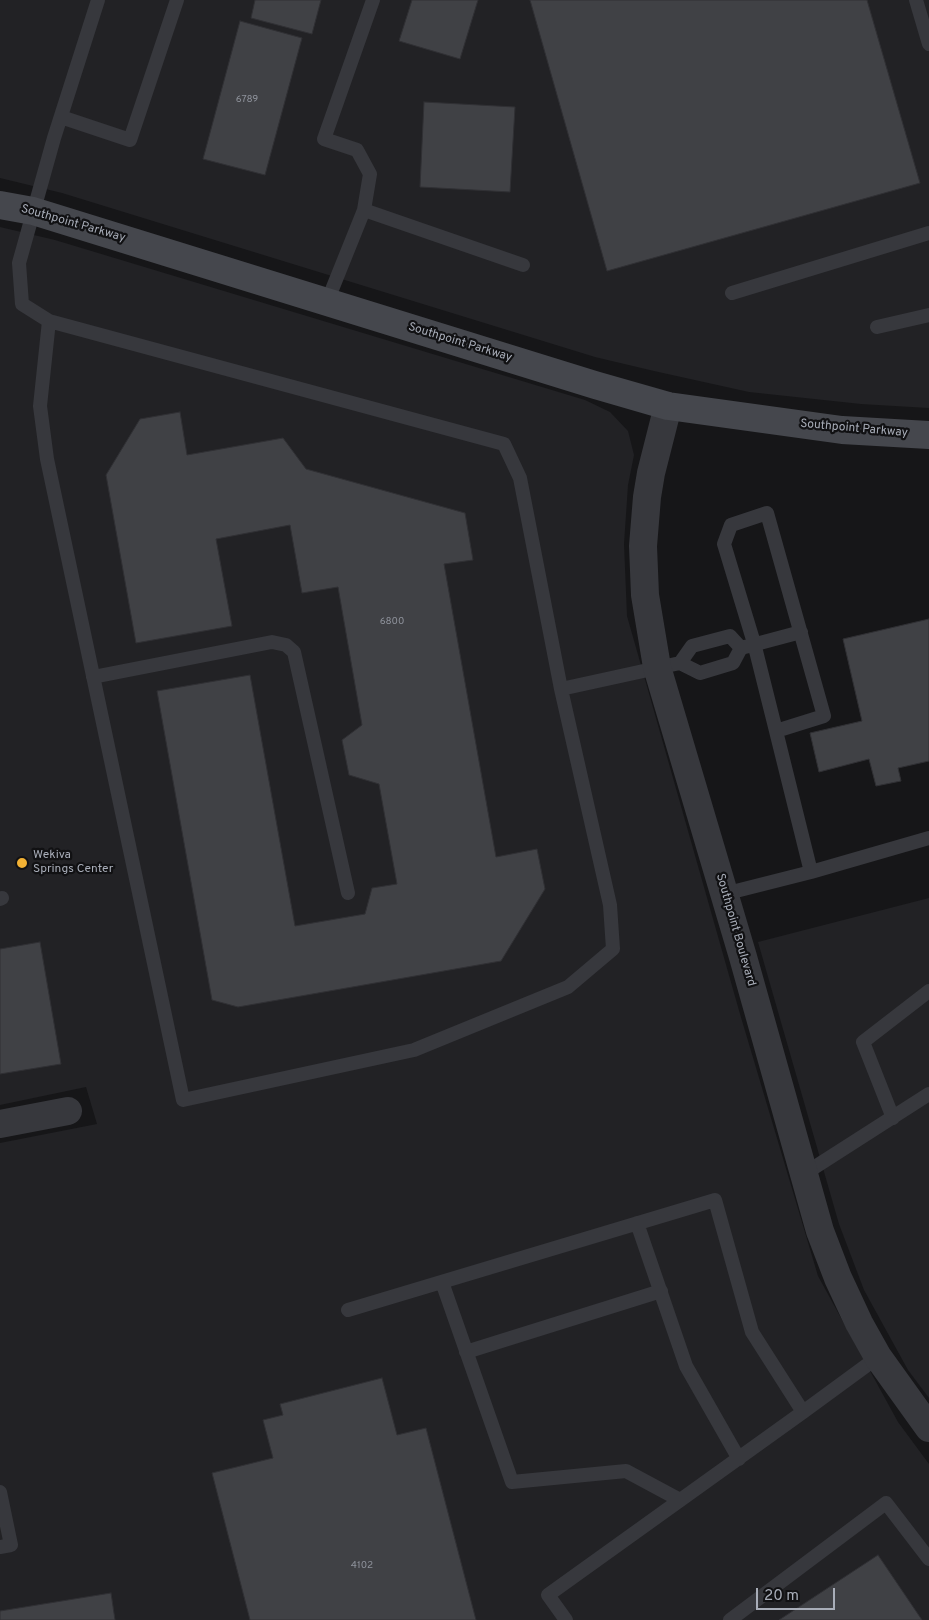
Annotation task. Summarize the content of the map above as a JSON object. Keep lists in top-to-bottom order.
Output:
{
  "streets": {
    "main road": ["Southpoint Parkway"],
    "street": ["Southpoint Boulevard"]
  },
  "crossings": [
    ["Southpoint Parkway", "Southpoint Boulevard"]
  ],
  "places": ["Wekiva Springs Center"],
  "house_numbers": ["6789", "6800", "4102"],
  "scale_bar": "20 m"
}
